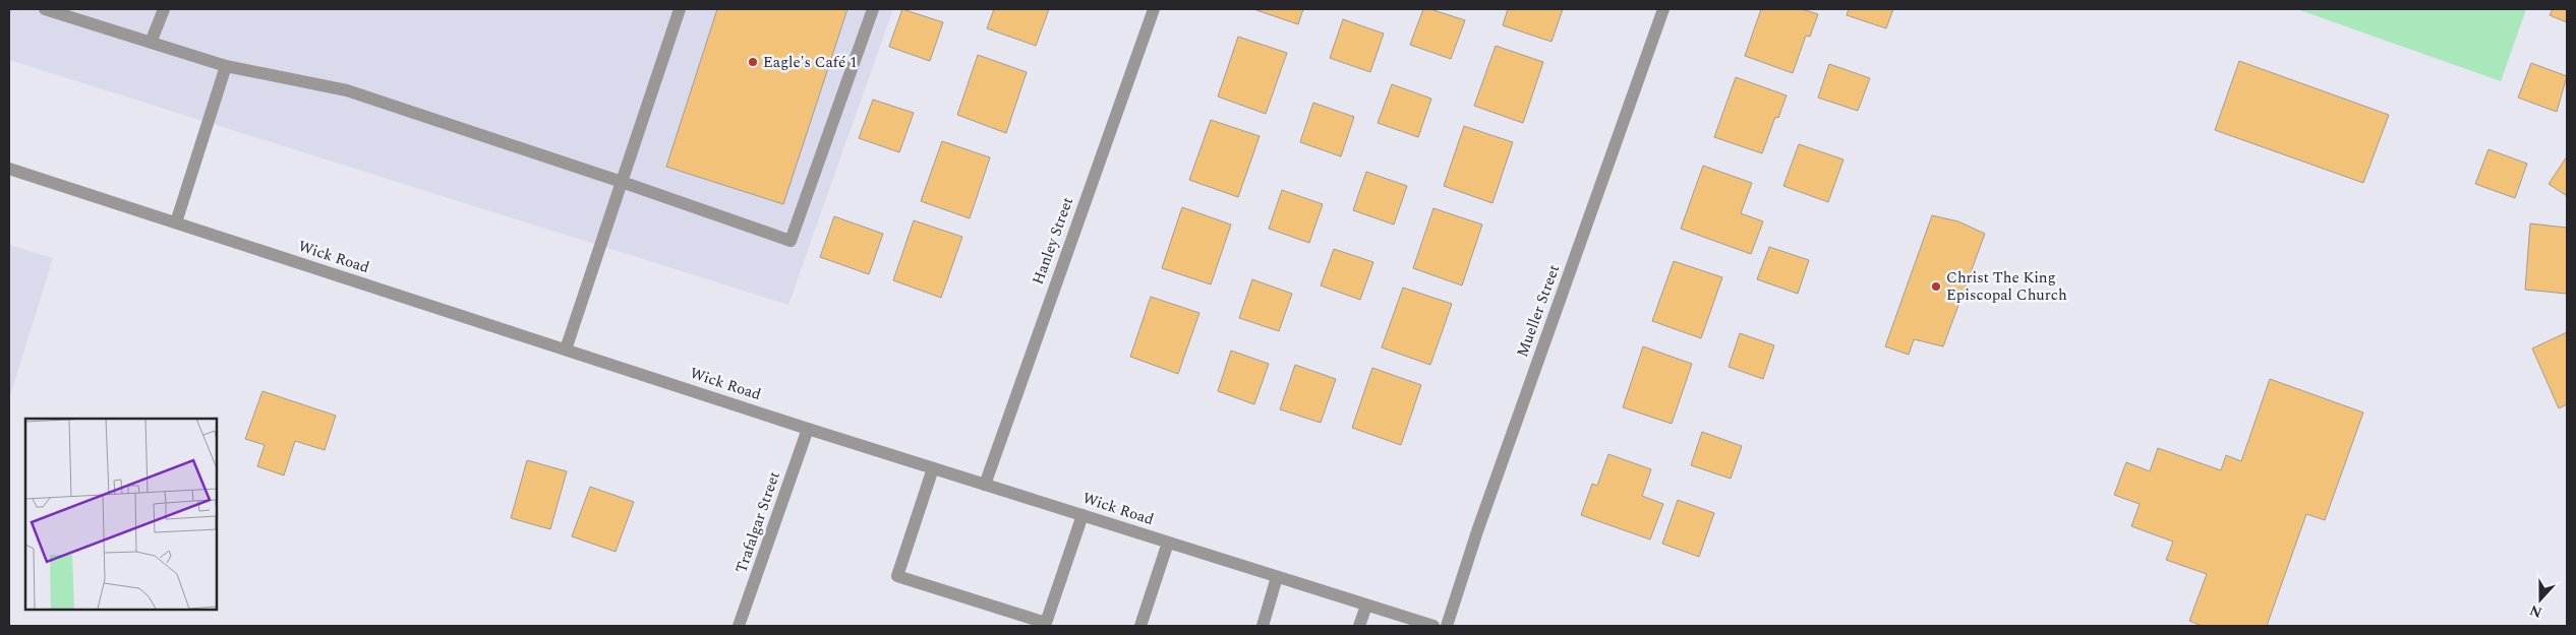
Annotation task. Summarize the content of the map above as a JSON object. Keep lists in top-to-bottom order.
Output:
{
  "streets": {
    "street": [
      "Hanley Street",
      "Wick Road",
      "Mueller Street",
      "Trafalgar Street"
    ]
  },
  "crossings": [
    ["Hanley Street", "Wick Road"],
    ["Wick Road", "Trafalgar Street"]
  ],
  "places": ["Eagle's Café 1", "Christ The King Episcopal Church"],
  "north": "bottom"
}
